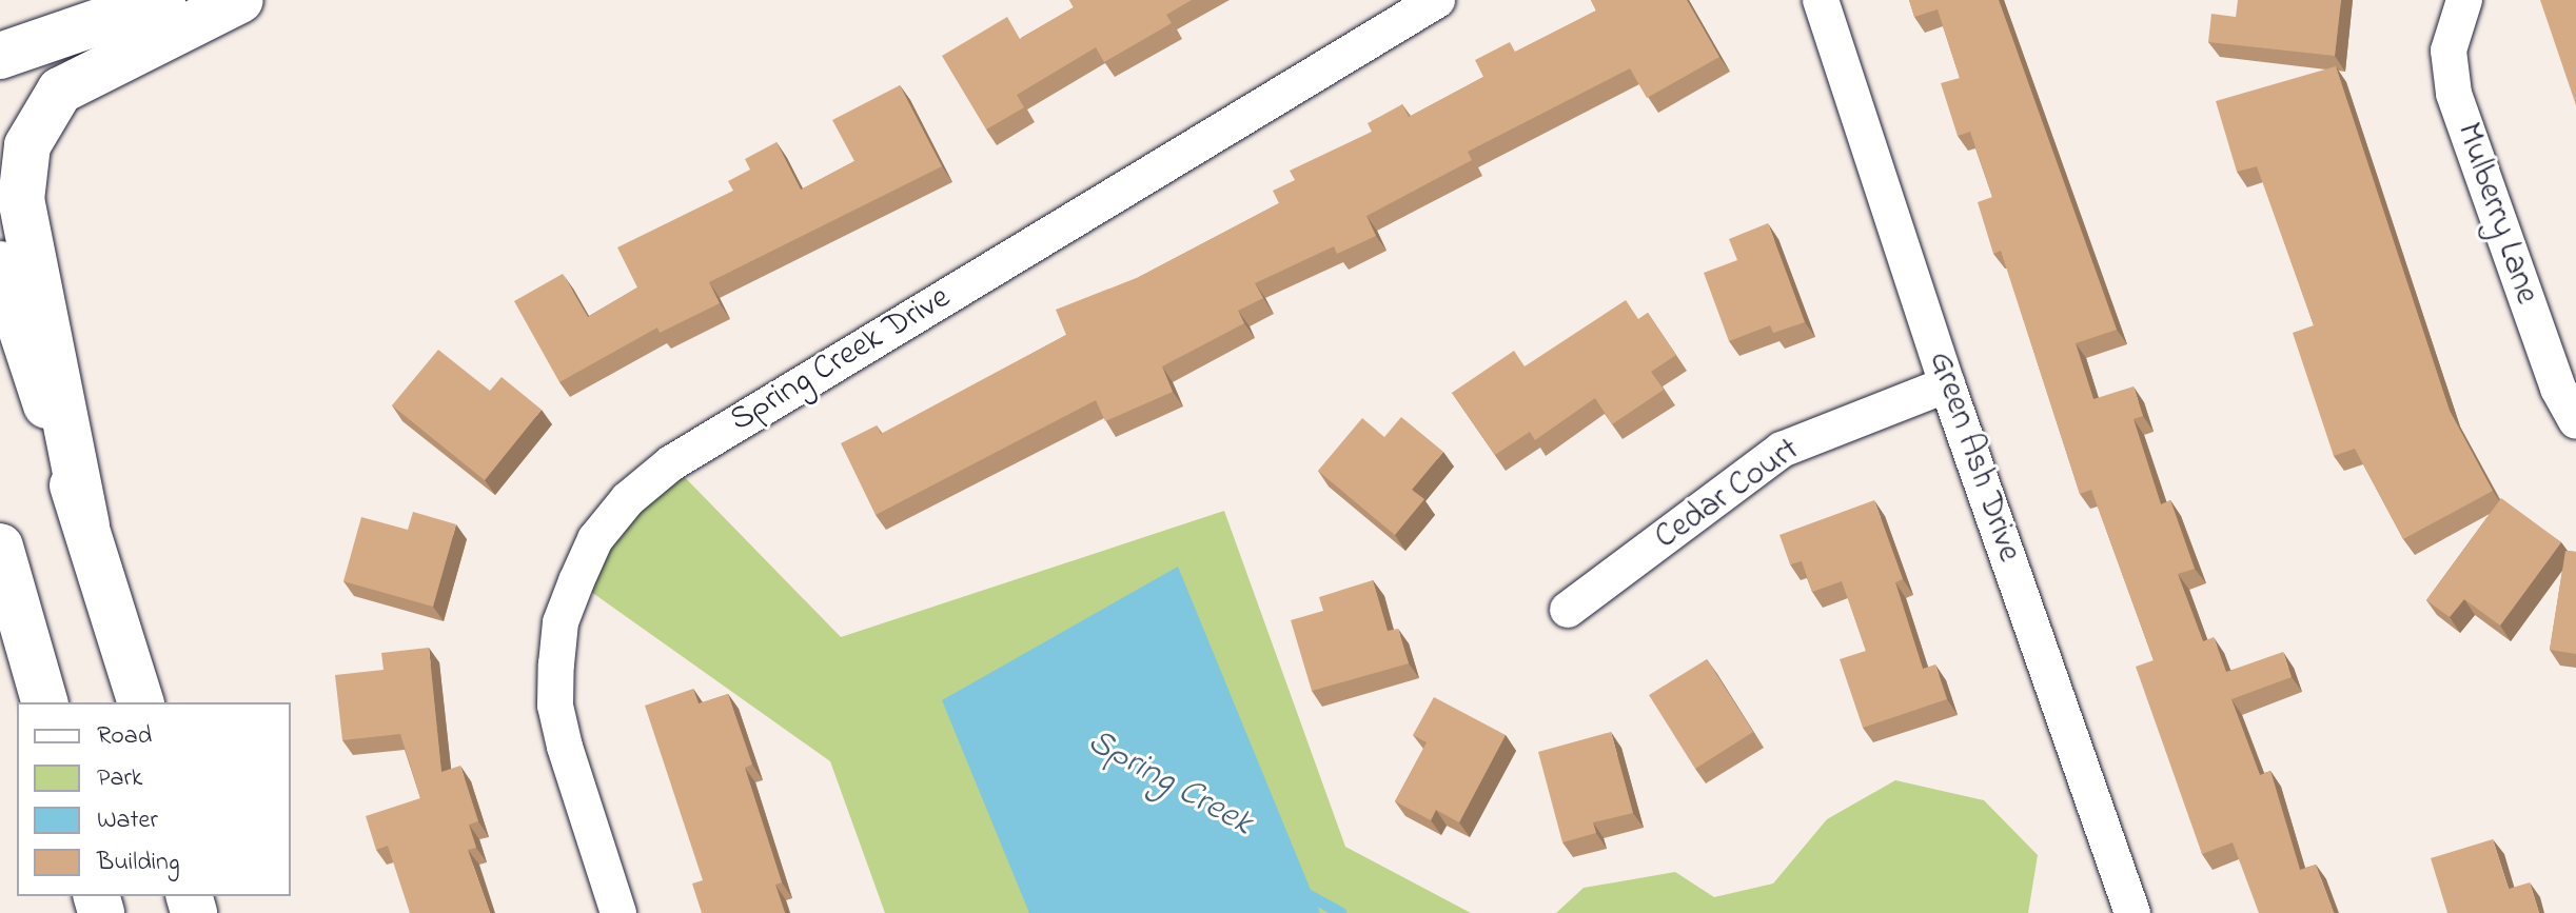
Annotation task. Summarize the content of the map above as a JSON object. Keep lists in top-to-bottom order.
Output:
{
  "streets": {
    "street": [
      "Mulberry Lane",
      "Spring Creek Drive",
      "Green Ash Drive",
      "Cedar Court"
    ]
  },
  "crossings": [
    ["Green Ash Drive", "Cedar Court"]
  ],
  "water": ["Spring Creek"],
  "legend": [
    "Road",
    "Park",
    "Water",
    "Building"
  ]
}
